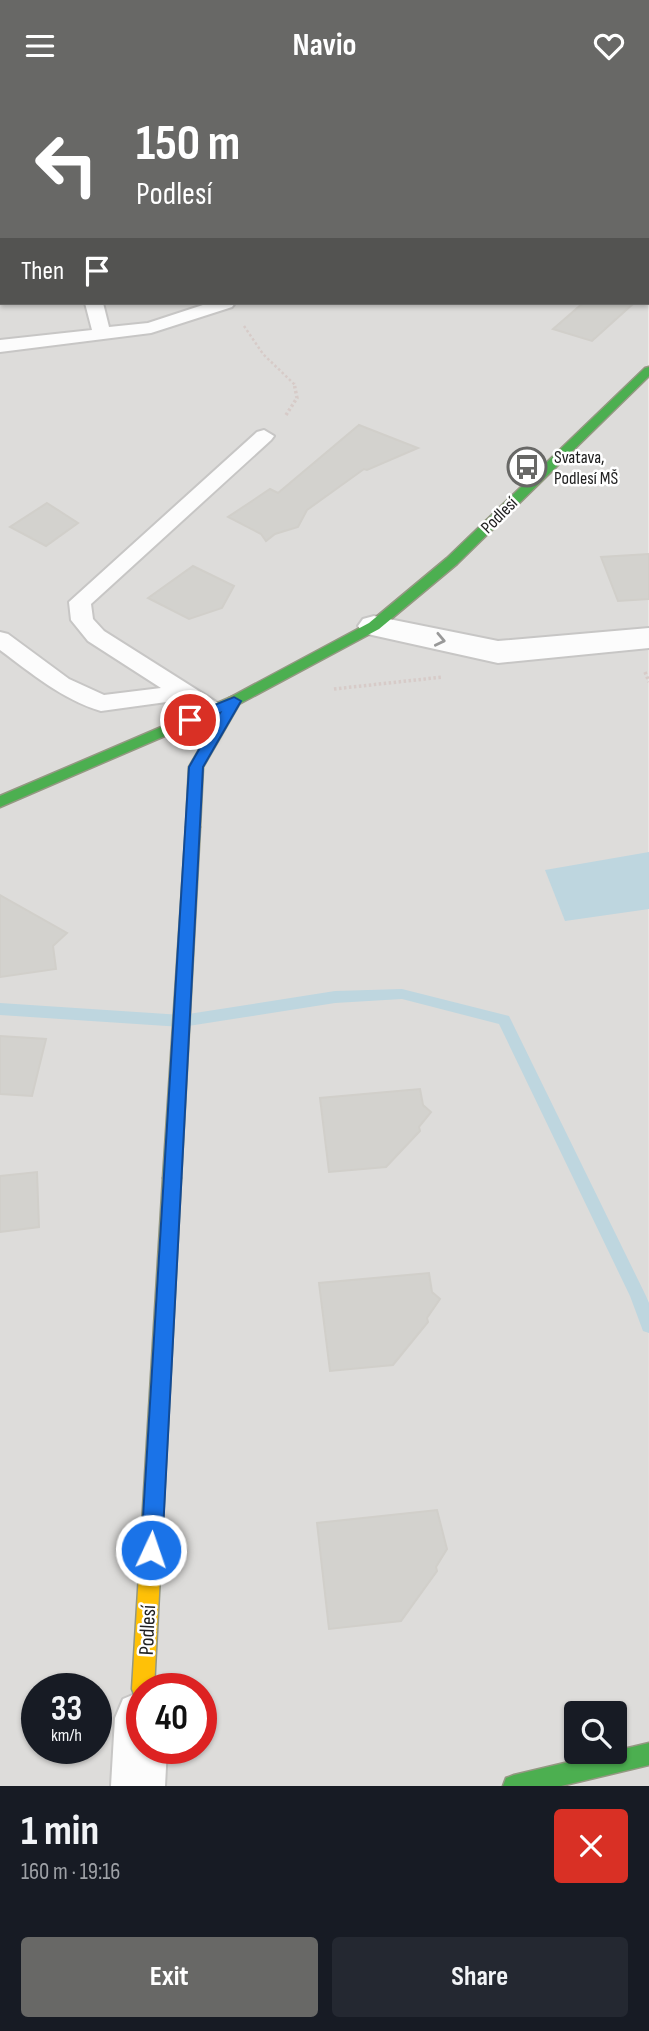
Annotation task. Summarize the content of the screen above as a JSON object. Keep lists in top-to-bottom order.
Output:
{
  "streets": {
    "street": ["Podlesí"]
  },
  "places": {
    "bus stop": ["Svatava, Podlesí MŠ"]
  },
  "page": {
    "header": "Navio",
    "turn": ["150 m", "Podlesí"],
    "then": "Then",
    "speed": "33 km/h",
    "limit": "40",
    "heading": ["1 min", "160 m · 19:16"],
    "buttons": ["Exit", "Share"]
  }
}
